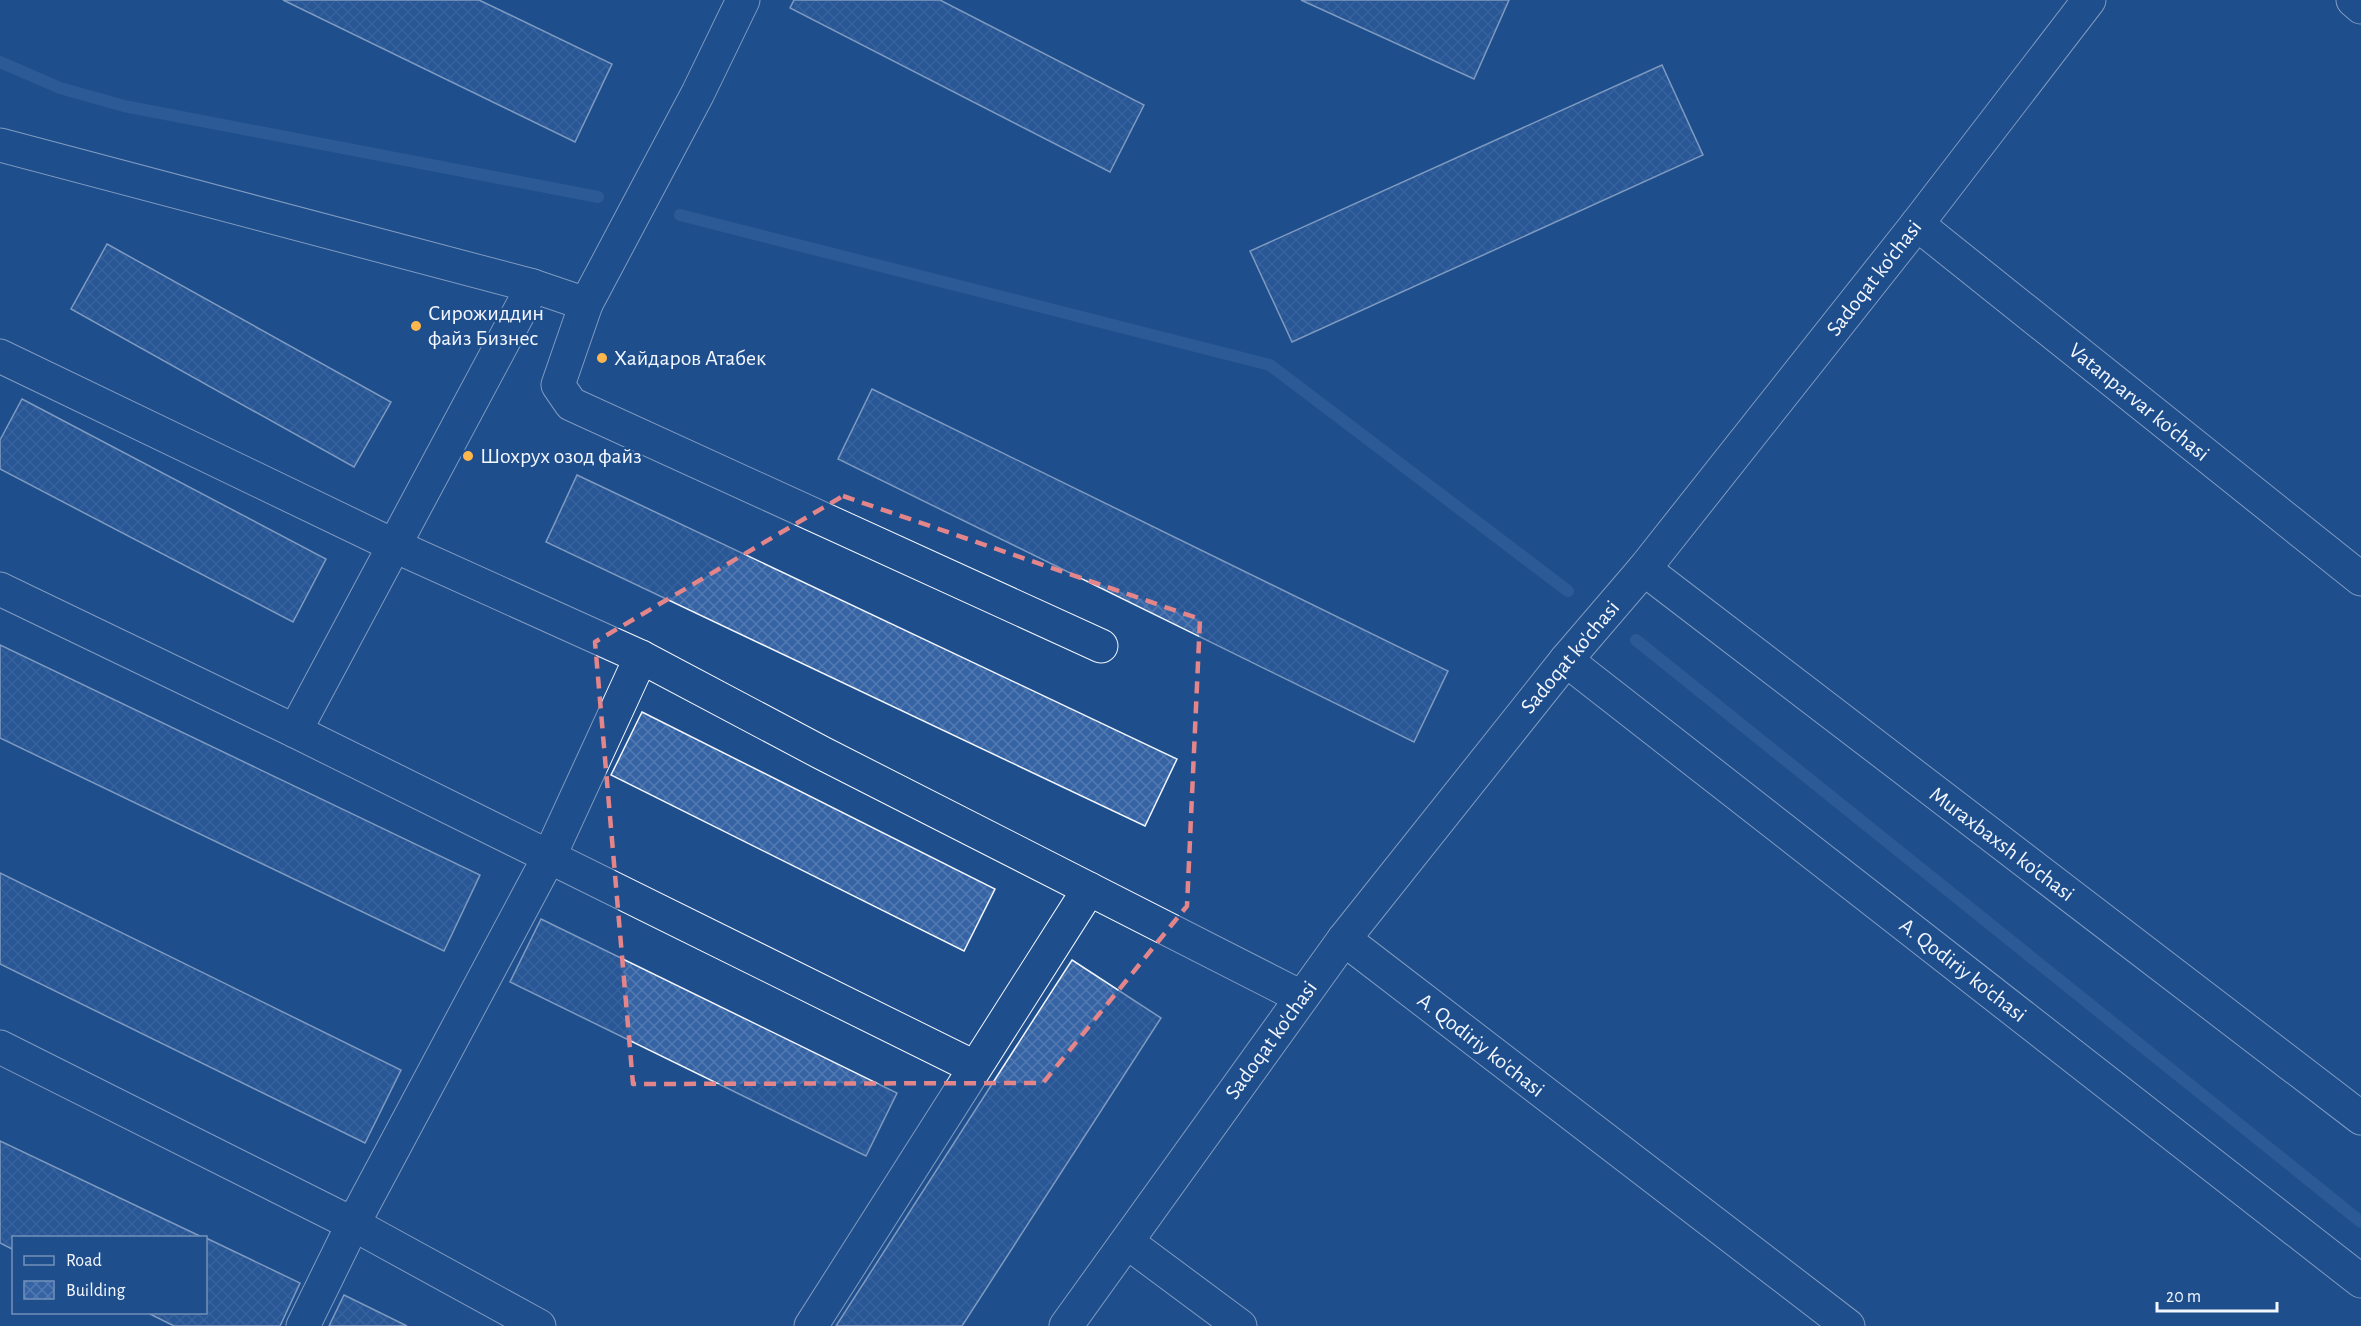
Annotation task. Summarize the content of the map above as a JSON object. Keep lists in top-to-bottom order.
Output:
{
  "streets": {
    "street": [
      "Sadoqat ko'chasi",
      "Vatanparvar ko'chasi",
      "Muraxbaxsh ko'chasi",
      "A. Qodiriy ko'chasi"
    ]
  },
  "crossings": [
    ["Sadoqat ko'chasi", "Vatanparvar ko'chasi"],
    ["Sadoqat ko'chasi", "Muraxbaxsh ko'chasi"],
    ["Sadoqat ko'chasi", "A. Qodiriy ko'chasi"]
  ],
  "places": ["Сирожиддин файз Бизнес", "Хайдаров Атабек", "Шохрух озод файз"],
  "legend": ["Road", "Building"],
  "scale_bar": "20 m"
}
